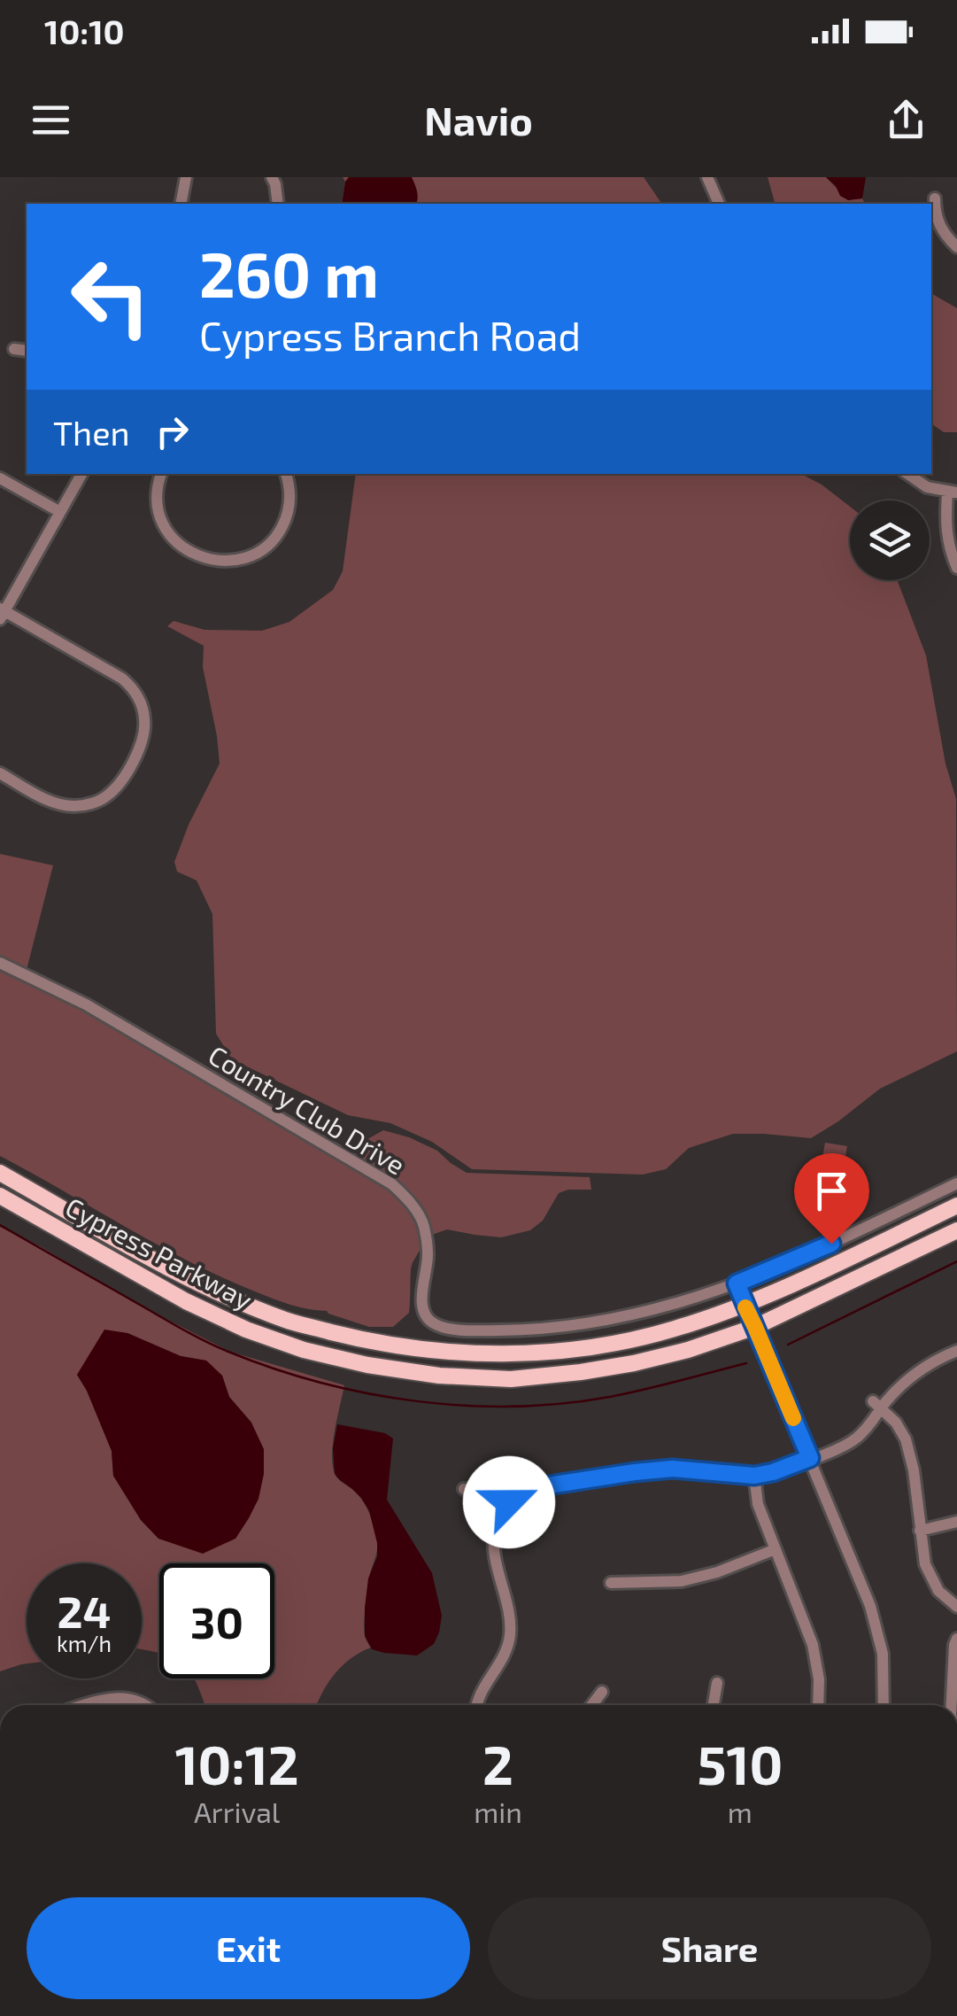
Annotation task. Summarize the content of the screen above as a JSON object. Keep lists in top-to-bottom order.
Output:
{
  "streets": {
    "main road": ["Cypress Parkway"],
    "street": ["Country Club Drive"]
  },
  "page": {
    "status": "10:10",
    "header": "Navio",
    "turn": ["260 m", "Cypress Branch Road"],
    "then": "Then",
    "speed": "24 km/h",
    "limit": "30",
    "eta": [
      "10:12",
      "Arrival",
      "2",
      "min",
      "510",
      "m"
    ],
    "buttons": ["Exit", "Share"]
  }
}
